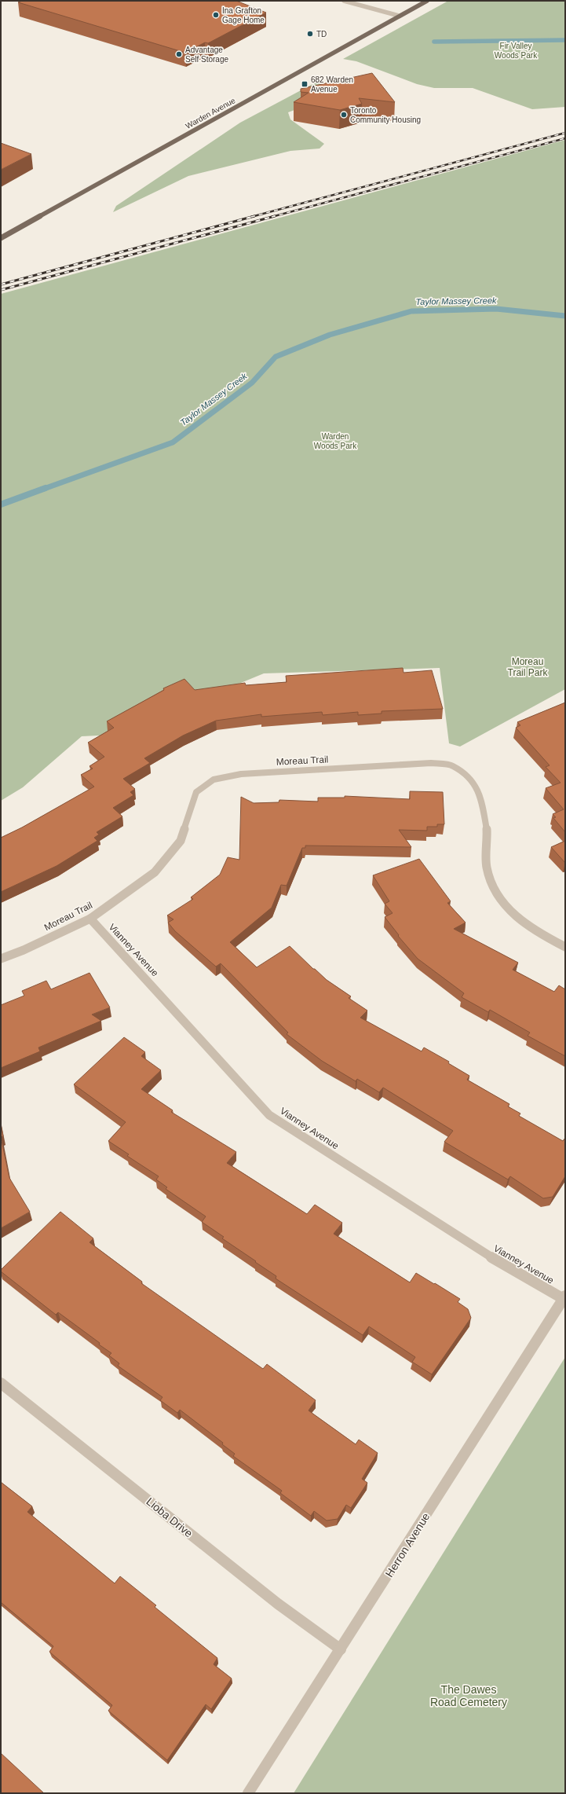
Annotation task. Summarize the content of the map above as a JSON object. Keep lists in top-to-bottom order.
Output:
{
  "streets": {
    "main road": ["Warden Avenue"],
    "street": [
      "Moreau Trail",
      "Vianney Avenue",
      "Lioba Drive",
      "Herron Avenue"
    ]
  },
  "crossings": [
    ["Moreau Trail", "Vianney Avenue"],
    ["Vianney Avenue", "Herron Avenue"],
    ["Lioba Drive", "Herron Avenue"]
  ],
  "water": ["Taylor Massey Creek"],
  "parks": [
    "Fir Valley Woods Park",
    "Warden Woods Park",
    "Moreau Trail Park",
    "The Dawes Road Cemetery"
  ],
  "places": {
    "other": [
      "Ina Grafton Gage Home",
      "TD",
      "Advantage Self Storage",
      "Toronto Community Housing"
    ],
    "transit": ["682 Warden Avenue"]
  }
}
